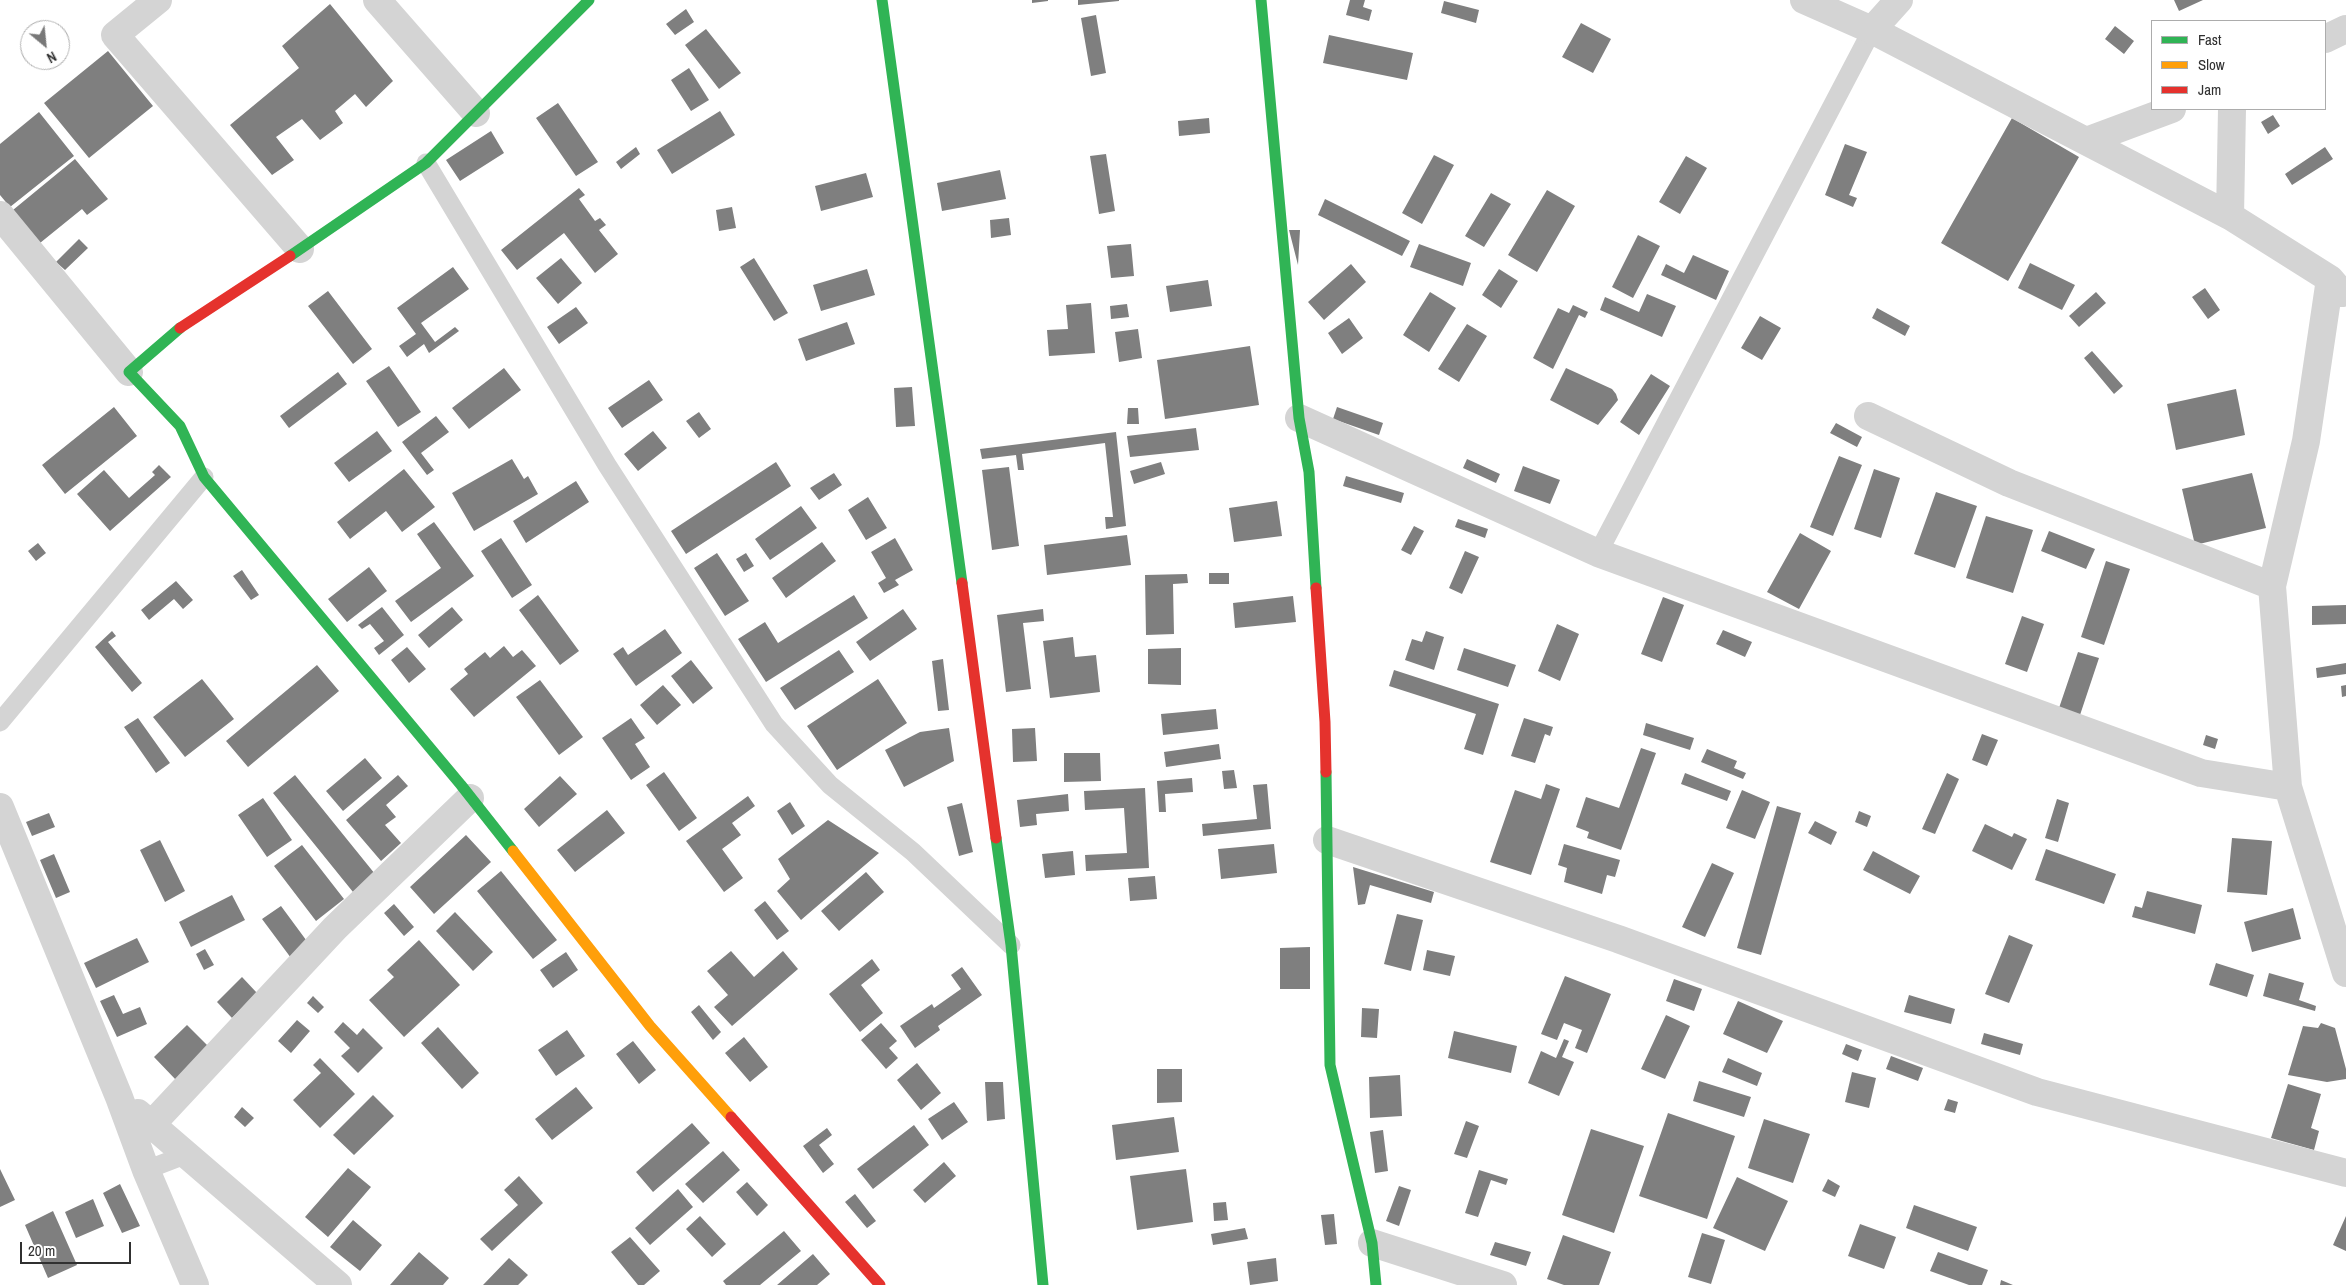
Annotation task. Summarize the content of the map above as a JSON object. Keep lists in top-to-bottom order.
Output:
{
  "legend": ["Fast", "Slow", "Jam"],
  "scale_bar": "20 m",
  "north": "bottom right"
}
